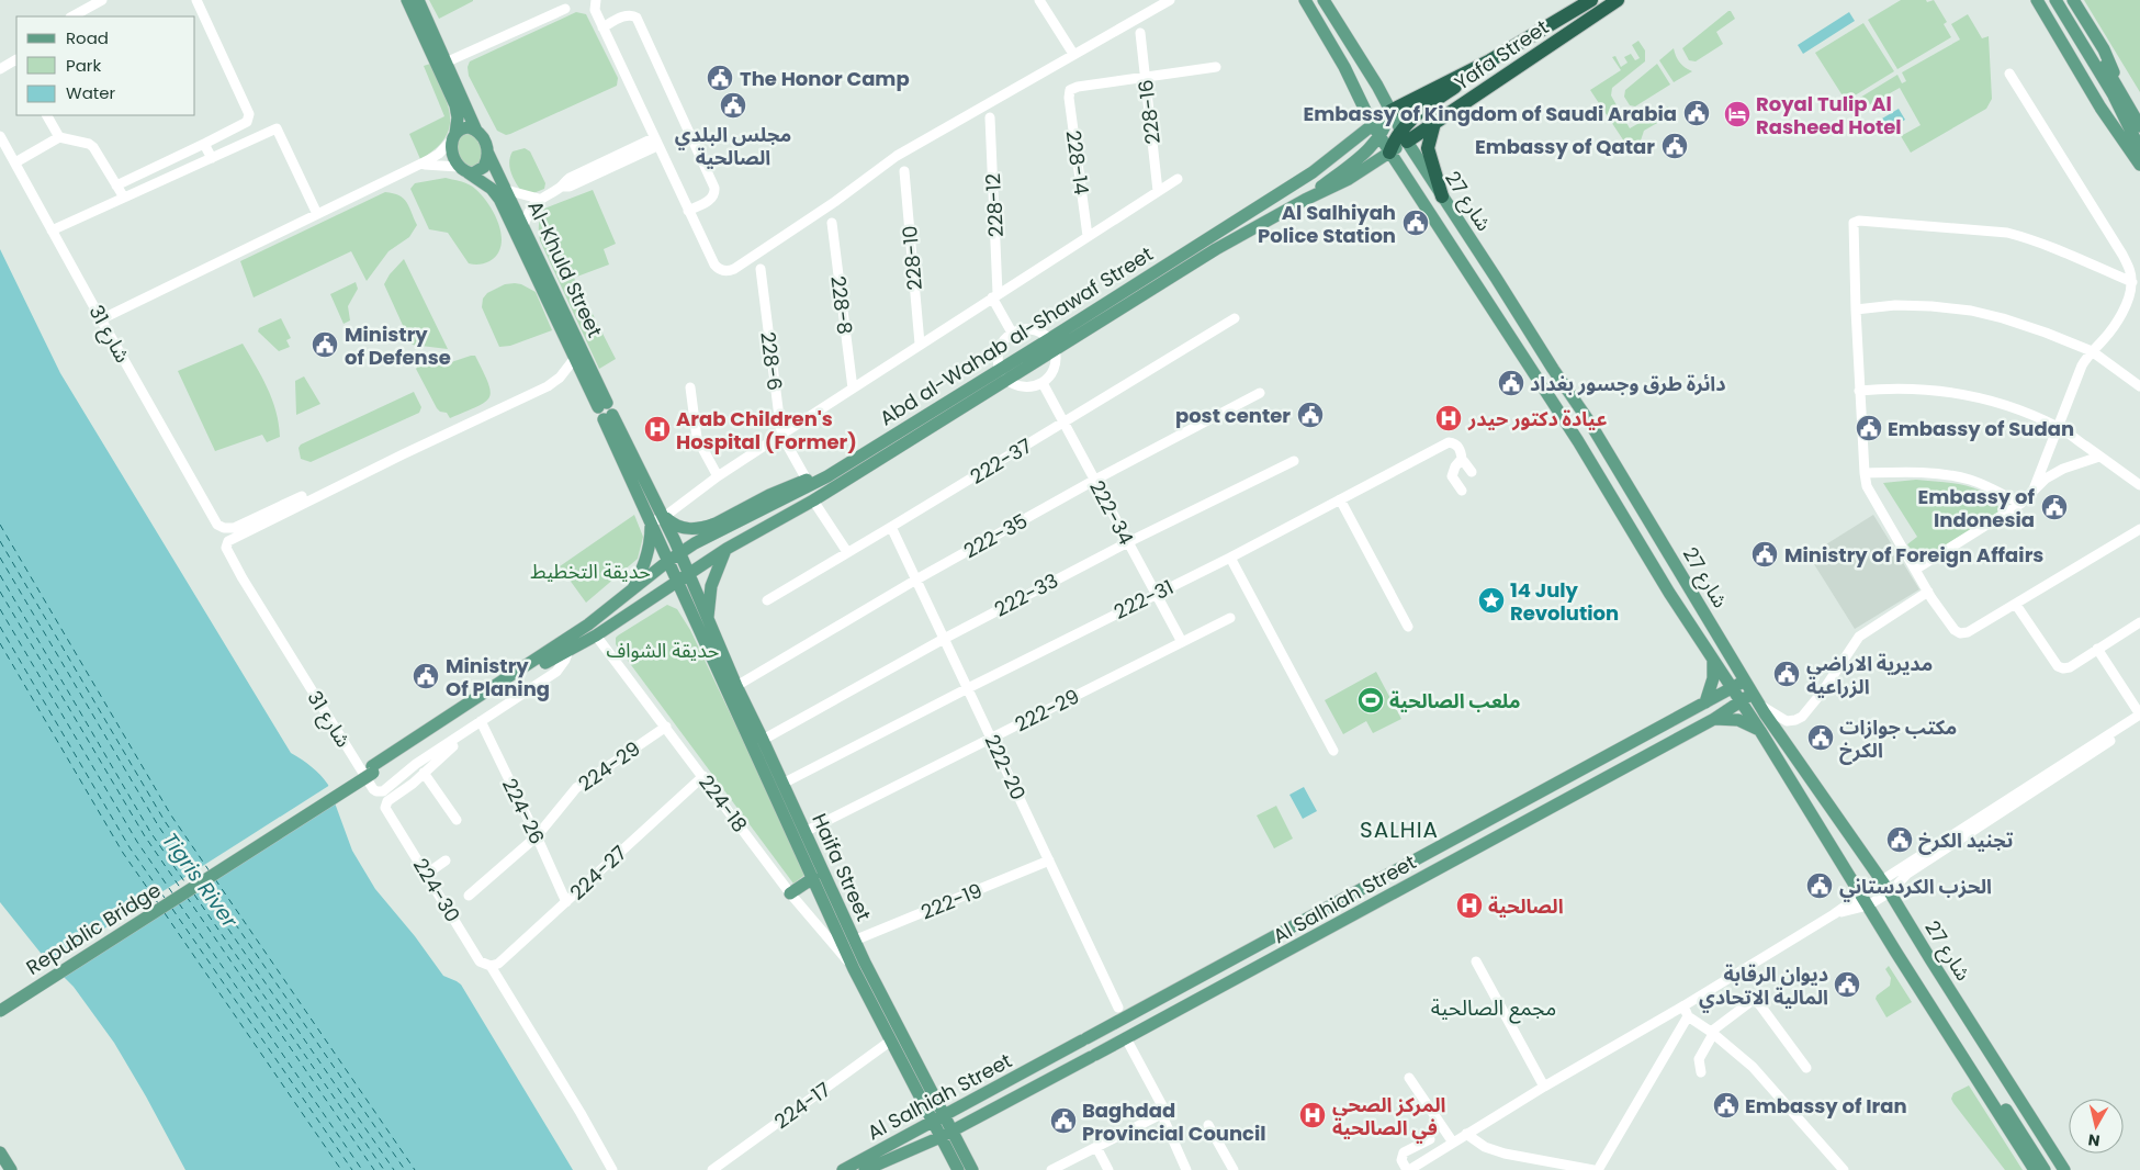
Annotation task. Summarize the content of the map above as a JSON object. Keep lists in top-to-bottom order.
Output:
{
  "streets": {
    "highway": ["Yafa Street"],
    "main road": [
      "شارع 27",
      "Al-Khuld Street",
      "Abd al-Wahab al-Shawaf Street",
      "Haifa Street",
      "Al Salhiah Street",
      "Republic Bridge"
    ],
    "street": [
      "228-16",
      "228-14",
      "228-12",
      "228-10",
      "228-8",
      "شارع 31",
      "228-6",
      "222-37",
      "222-34",
      "222-35",
      "222-33",
      "222-31",
      "222-29",
      "224-29",
      "222-20",
      "224-18",
      "224-26",
      "224-27",
      "224-30",
      "222-19",
      "224-17"
    ]
  },
  "crossings": [
    ["Yafa Street", "شارع 27"],
    ["Yafa Street", "Abd al-Wahab al-Shawaf Street"],
    ["228-16", "228-14"],
    ["شارع 27", "Abd al-Wahab al-Shawaf Street"],
    ["شارع 27", "Al Salhiah Street"],
    ["Al-Khuld Street", "شارع 31"],
    ["شارع 31", "224-26"],
    ["Abd al-Wahab al-Shawaf Street", "224-18"],
    ["Abd al-Wahab al-Shawaf Street", "Haifa Street"],
    ["Abd al-Wahab al-Shawaf Street", "Republic Bridge"],
    ["222-37", "222-34"],
    ["222-37", "222-20"],
    ["222-34", "222-35"],
    ["222-34", "222-33"],
    ["222-34", "222-31"],
    ["222-34", "222-29"],
    ["222-35", "222-20"],
    ["222-35", "Haifa Street"],
    ["222-33", "222-20"],
    ["222-33", "Haifa Street"],
    ["222-31", "222-20"],
    ["222-31", "Haifa Street"],
    ["222-29", "222-20"],
    ["222-29", "Haifa Street"],
    ["224-29", "224-18"],
    ["224-29", "224-26"],
    ["222-20", "222-19"],
    ["224-18", "Haifa Street"],
    ["224-18", "224-27"],
    ["224-26", "224-27"],
    ["Haifa Street", "Al Salhiah Street"],
    ["Haifa Street", "222-19"],
    ["Haifa Street", "224-17"],
    ["224-27", "224-30"]
  ],
  "districts": ["SALHIA", "مجمع الصالحية"],
  "water": ["Tigris River"],
  "parks": ["حديقة التخطيط", "حديقة الشواف"],
  "places": {
    "public building": [
      "The Honor Camp",
      "مجلس البلدي الصالحية",
      "Embassy of Kingdom of Saudi Arabia",
      "Embassy of Qatar",
      "Al Salhiyah Police Station",
      "Ministry of Defense",
      "دائرة طرق وجسور بغداد",
      "post center",
      "Embassy of Sudan",
      "Embassy of Indonesia",
      "Ministry of Foreign Affairs",
      "مديرية الاراضي الزراعية",
      "Ministry Of Planing",
      "مكتب جوازات الكرخ",
      "تجنيد الكرخ",
      "الحزب الكردستاني",
      "ديوان الرقابة المالية الاتحادي",
      "Embassy of Iran",
      "Baghdad Provincial Council"
    ],
    "hotel": ["Royal Tulip Al Rasheed Hotel"],
    "hospital": [
      "عيادة دكتور حيدر",
      "Arab Children's Hospital (Former)",
      "الصالحية",
      "المركز الصحي في الصالحية"
    ],
    "place": ["14 July Revolution"],
    "sports": ["ملعب الصالحية"]
  },
  "legend": ["Road", "Park", "Water"],
  "north": "bottom"
}
